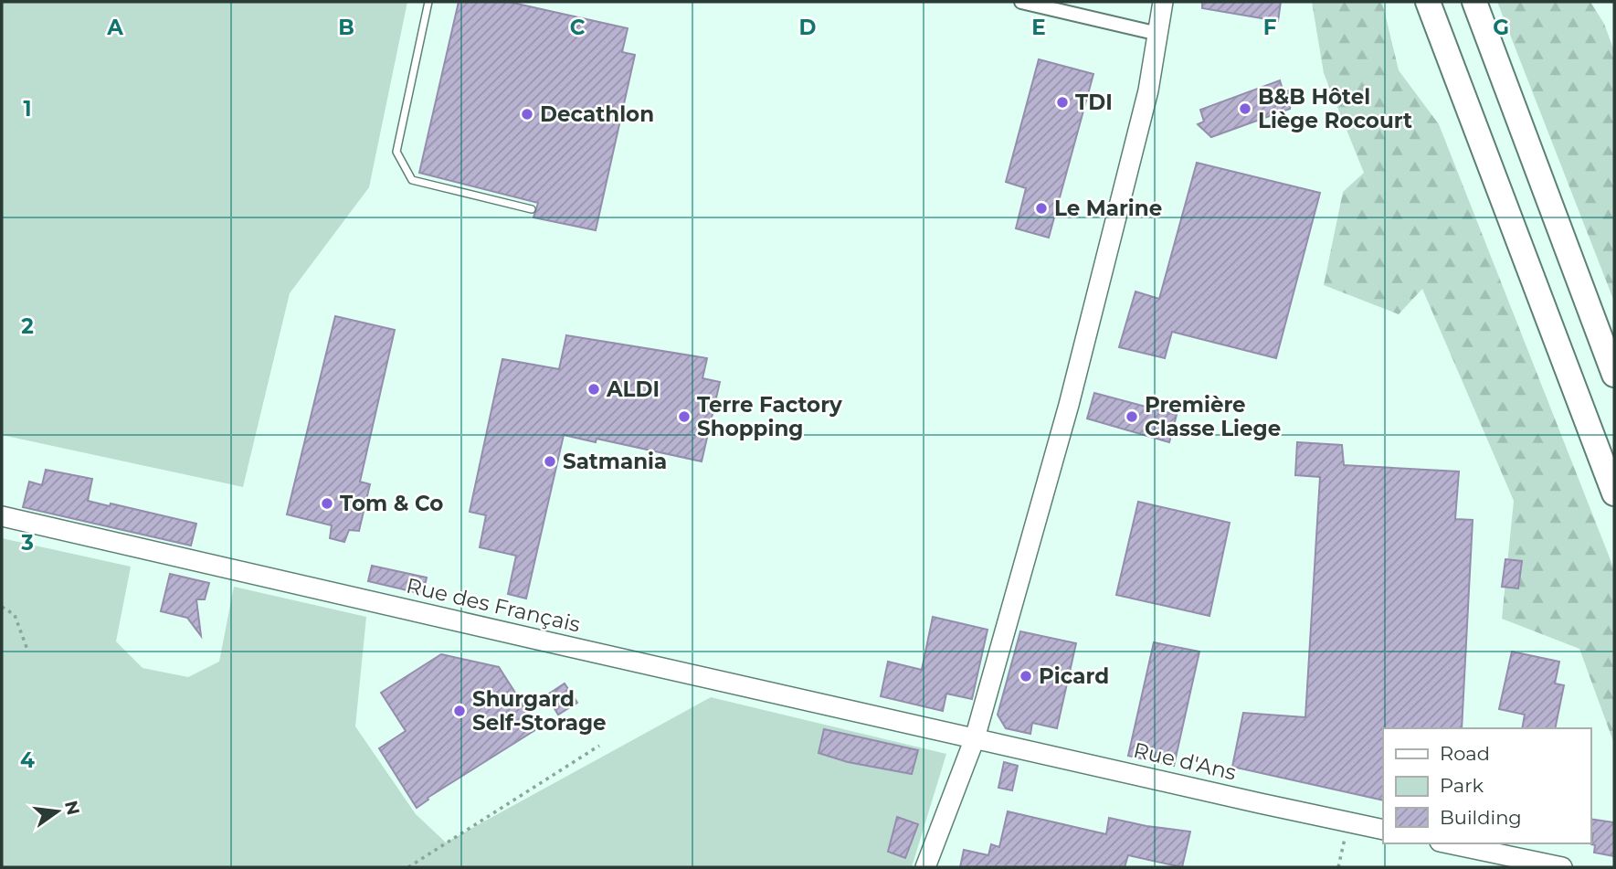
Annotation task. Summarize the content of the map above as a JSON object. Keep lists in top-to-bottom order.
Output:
{
  "streets": {
    "main road": ["Rue des Français", "Rue d'Ans"]
  },
  "crossings": [
    ["Rue des Français", "Rue d'Ans"]
  ],
  "places": [
    "TDI",
    "B&B Hôtel Liège Rocourt",
    "Decathlon",
    "Le Marine",
    "ALDI",
    "Terre Factory Shopping",
    "Première Classe Liege",
    "Satmania",
    "Tom & Co",
    "Picard",
    "Shurgard Self-Storage"
  ],
  "legend": ["Road", "Park", "Building"],
  "north": "right",
  "grid": {
    "columns": [
      "A",
      "B",
      "C",
      "D",
      "E",
      "F",
      "G"
    ],
    "rows": [
      "1",
      "2",
      "3",
      "4"
    ]
  }
}
